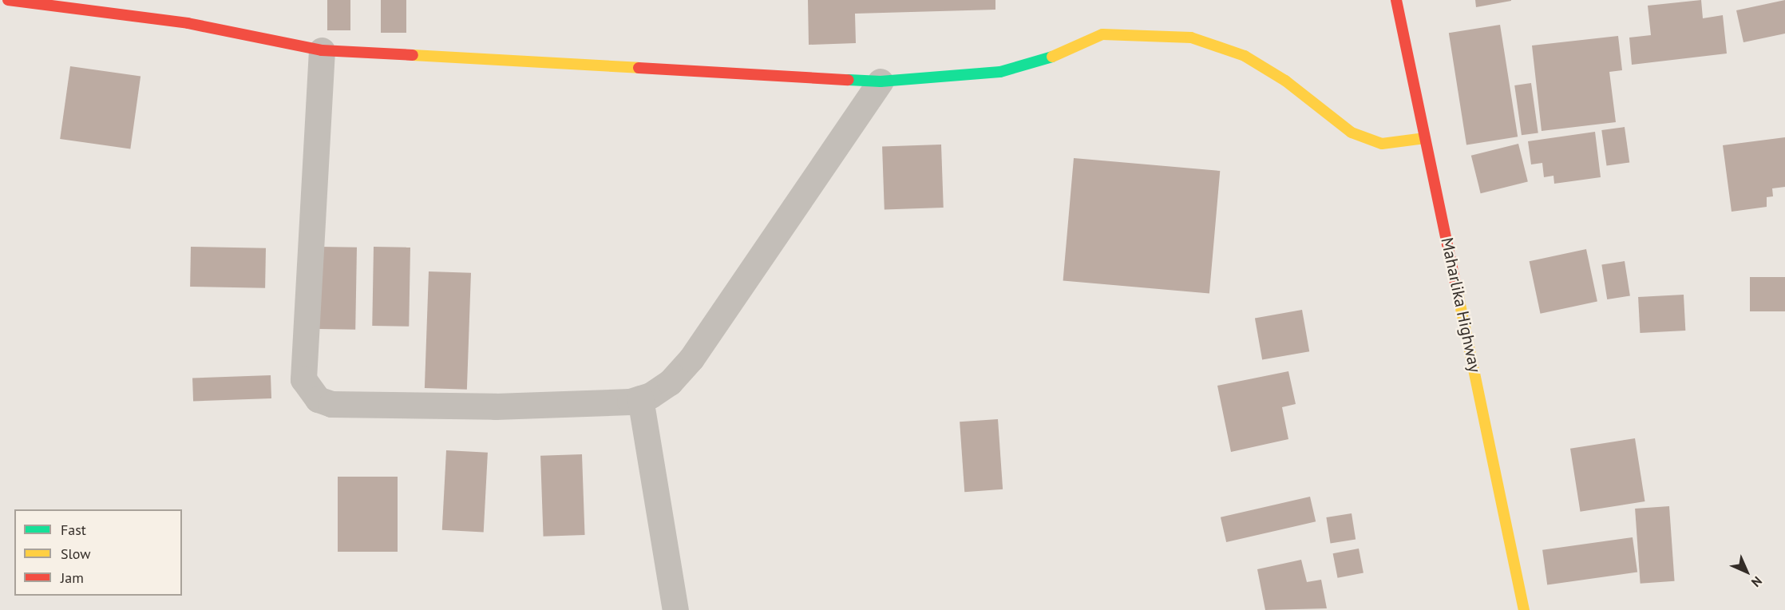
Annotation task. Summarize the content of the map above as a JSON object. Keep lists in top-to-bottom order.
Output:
{
  "streets": {
    "main road": ["Maharlika Highway"]
  },
  "legend": ["Fast", "Slow", "Jam"],
  "north": "bottom right"
}
